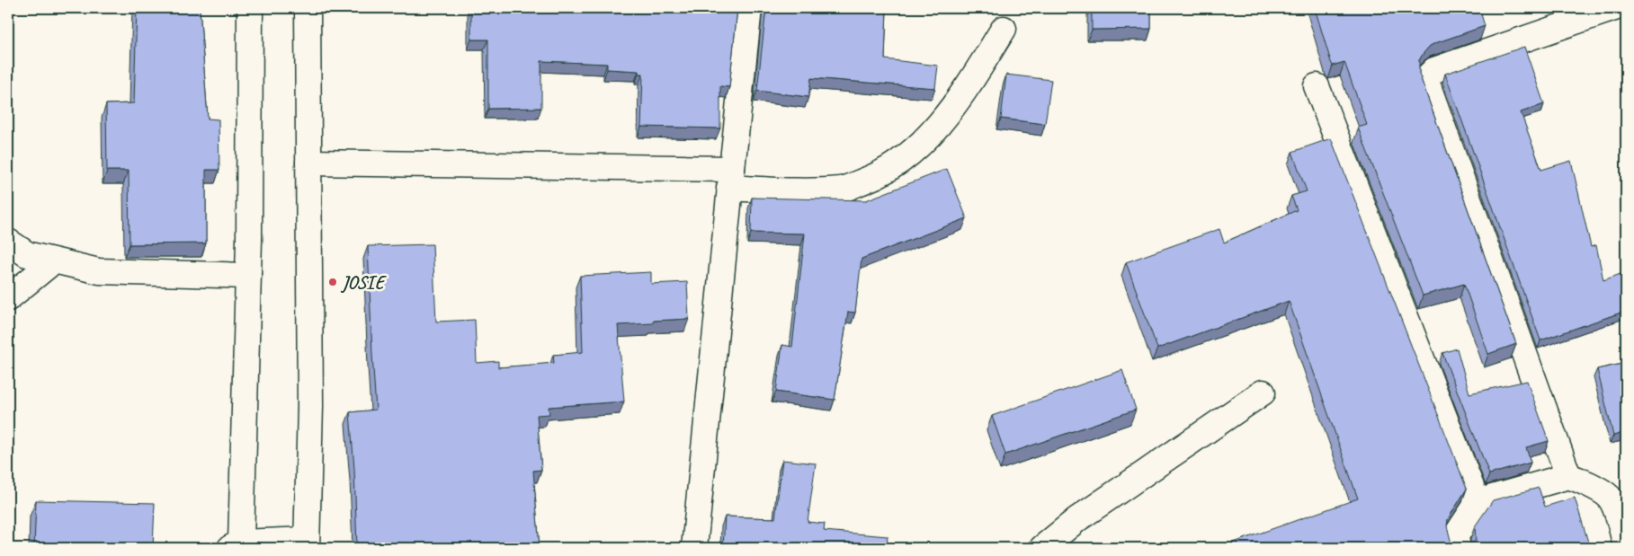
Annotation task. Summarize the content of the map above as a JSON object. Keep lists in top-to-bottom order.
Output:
{
  "places": ["JOSIE"]
}
